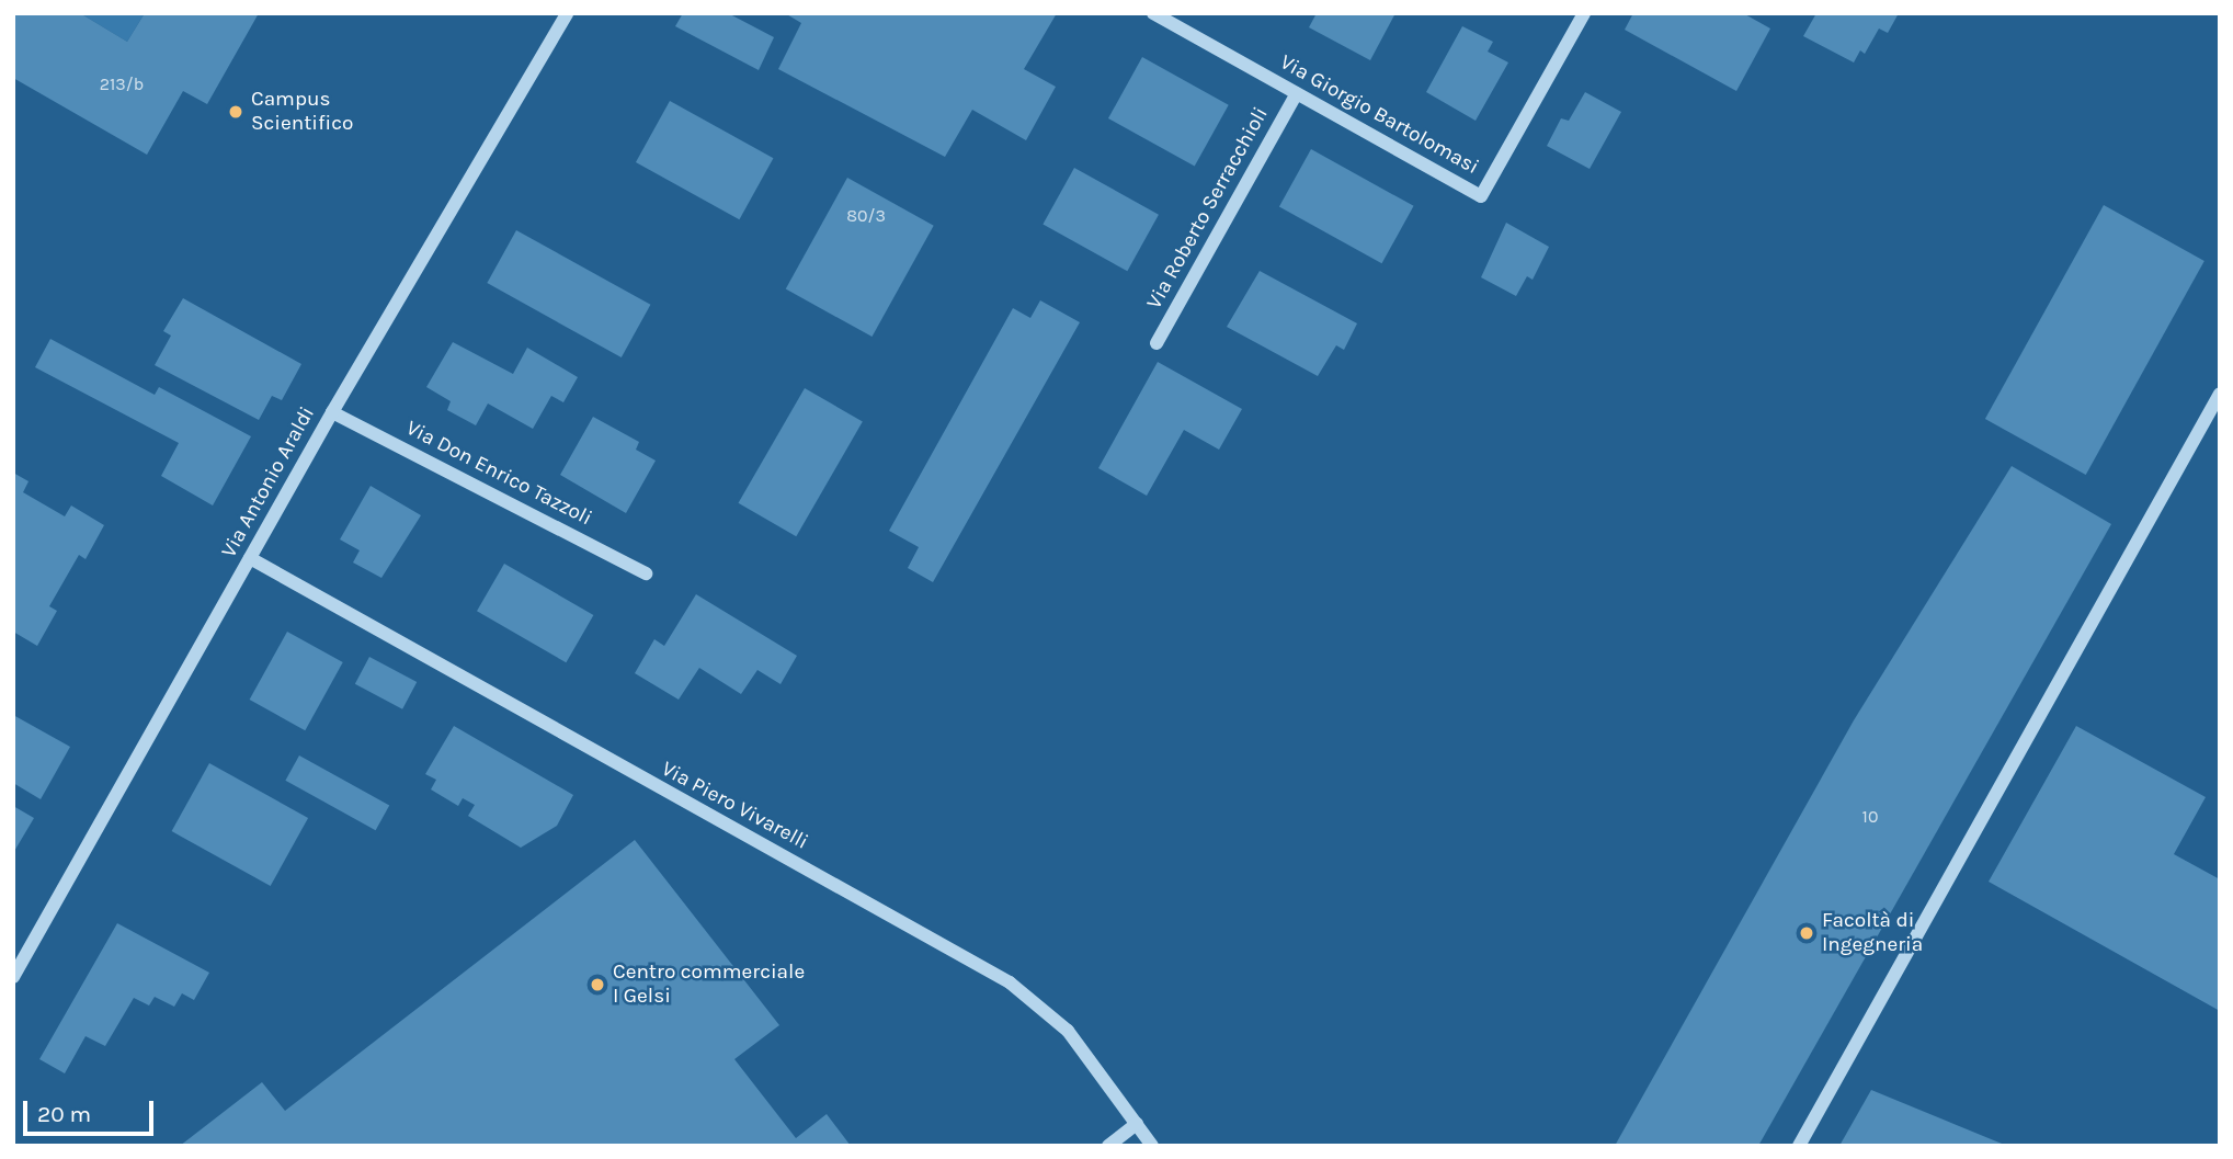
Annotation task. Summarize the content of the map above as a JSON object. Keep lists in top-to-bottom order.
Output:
{
  "streets": {
    "street": [
      "Via Giorgio Bartolomasi",
      "Via Roberto Serracchioli",
      "Via Don Enrico Tazzoli",
      "Via Antonio Araldi",
      "Via Piero Vivarelli"
    ]
  },
  "crossings": [
    ["Via Giorgio Bartolomasi", "Via Roberto Serracchioli"],
    ["Via Don Enrico Tazzoli", "Via Antonio Araldi"],
    ["Via Antonio Araldi", "Via Piero Vivarelli"]
  ],
  "places": ["Campus Scientifico", "Facoltà di Ingegneria", "Centro commerciale I Gelsi"],
  "house_numbers": ["213/b", "80/3", "10"],
  "scale_bar": "20 m"
}
